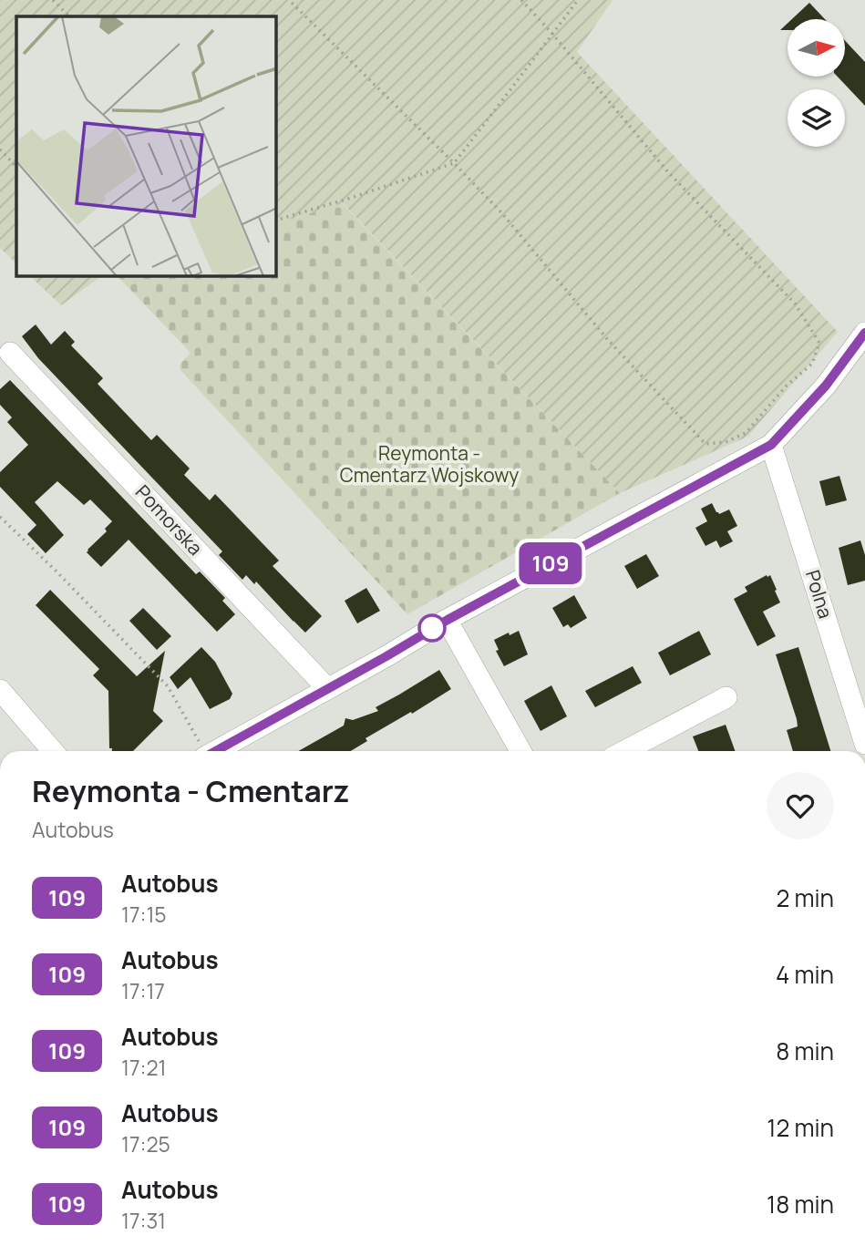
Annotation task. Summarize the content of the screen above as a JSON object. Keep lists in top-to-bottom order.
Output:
{
  "streets": {
    "street": ["Pomorska", "Polna"]
  },
  "parks": ["Reymonta - Cmentarz Wojskowy"],
  "lines": ["bus line 109"],
  "north": "right",
  "page": {
    "on_map": "109",
    "heading": ["Reymonta - Cmentarz", "Autobus"],
    "list": [
      {
        "mark": "109",
        "name": "Autobus",
        "note": "17:15",
        "value": "2 min"
      },
      {
        "mark": "109",
        "name": "Autobus",
        "note": "17:17",
        "value": "4 min"
      },
      {
        "mark": "109",
        "name": "Autobus",
        "note": "17:21",
        "value": "8 min"
      },
      {
        "mark": "109",
        "name": "Autobus",
        "note": "17:25",
        "value": "12 min"
      },
      {
        "mark": "109",
        "name": "Autobus",
        "note": "17:31",
        "value": "18 min"
      }
    ]
  }
}
